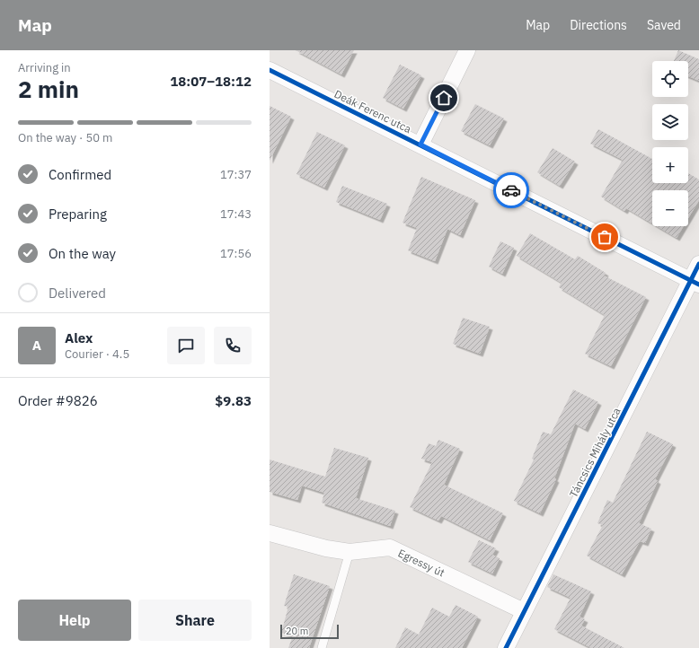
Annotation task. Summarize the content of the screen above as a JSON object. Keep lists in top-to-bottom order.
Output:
{
  "streets": {
    "street": ["Deák Ferenc utca", "Táncsics Mihály utca", "Egressy út"]
  },
  "crossings": [
    ["Deák Ferenc utca", "Táncsics Mihály utca"],
    ["Táncsics Mihály utca", "Egressy út"]
  ],
  "scale_bar": "20 m",
  "page": {
    "header": "Map",
    "nav": ["Map", "Directions", "Saved"],
    "heading": ["2 min", "Arriving in", "18:07–18:12"],
    "panel": [
      "Alex",
      "Courier · 4.5",
      "Order #9826",
      "$9.83"
    ],
    "map_buttons": ["+", "−"],
    "bar": "On the way · 50 m",
    "list": [
      ["Confirmed", "17:37"],
      ["Preparing", "17:43"],
      ["On the way", "17:56"],
      "Delivered"
    ],
    "round": "A",
    "buttons": ["Help", "Share"],
    "scale": "20 m"
  }
}
